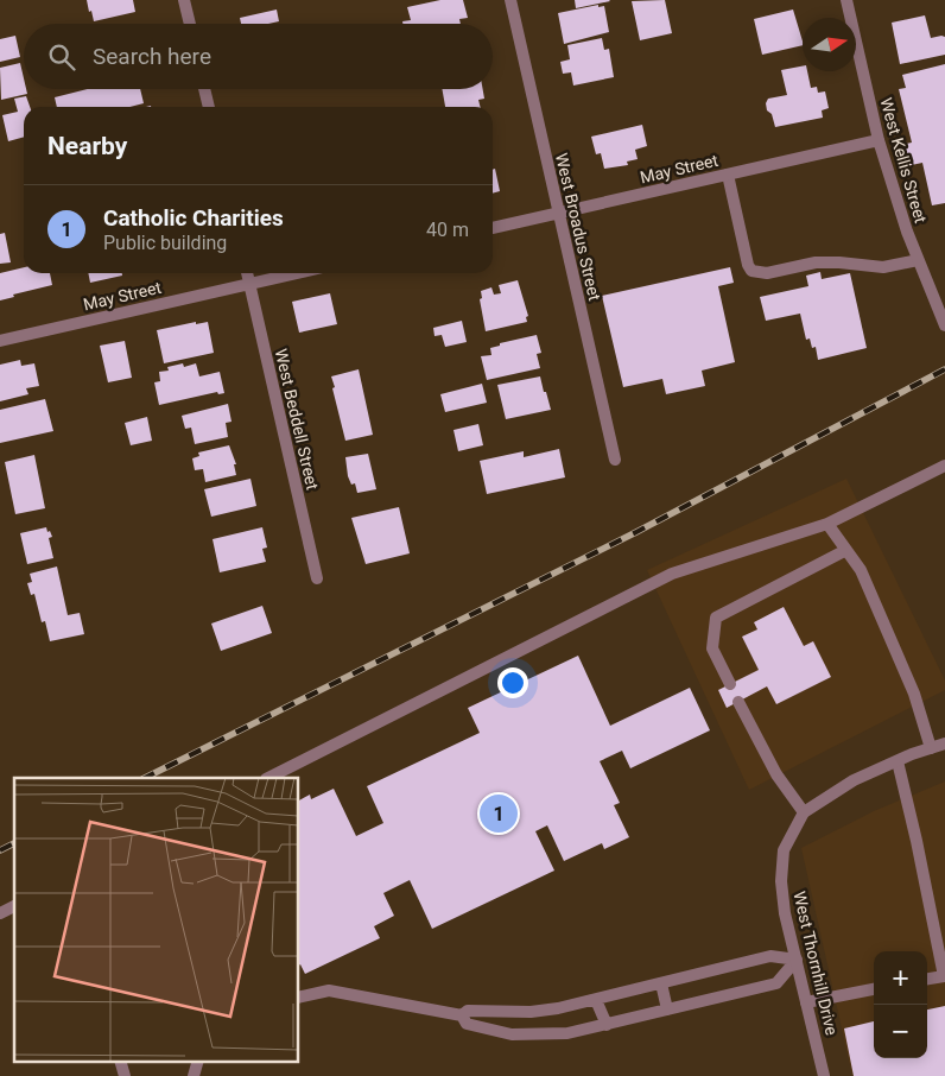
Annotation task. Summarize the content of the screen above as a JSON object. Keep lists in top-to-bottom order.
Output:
{
  "streets": {
    "street": [
      "West Kellis Street",
      "May Street",
      "West Broadus Street",
      "West Beddell Street",
      "West Thornhill Drive"
    ]
  },
  "crossings": [
    ["West Kellis Street", "May Street"],
    ["May Street", "West Broadus Street"],
    ["May Street", "West Beddell Street"]
  ],
  "north": "right",
  "page": {
    "search": "Search here",
    "heading": "Nearby",
    "list": [
      {
        "mark": "1",
        "name": "Catholic Charities",
        "note": "Public building",
        "value": "40 m"
      }
    ],
    "pins": "1",
    "map_buttons": ["+", "−"]
  }
}
